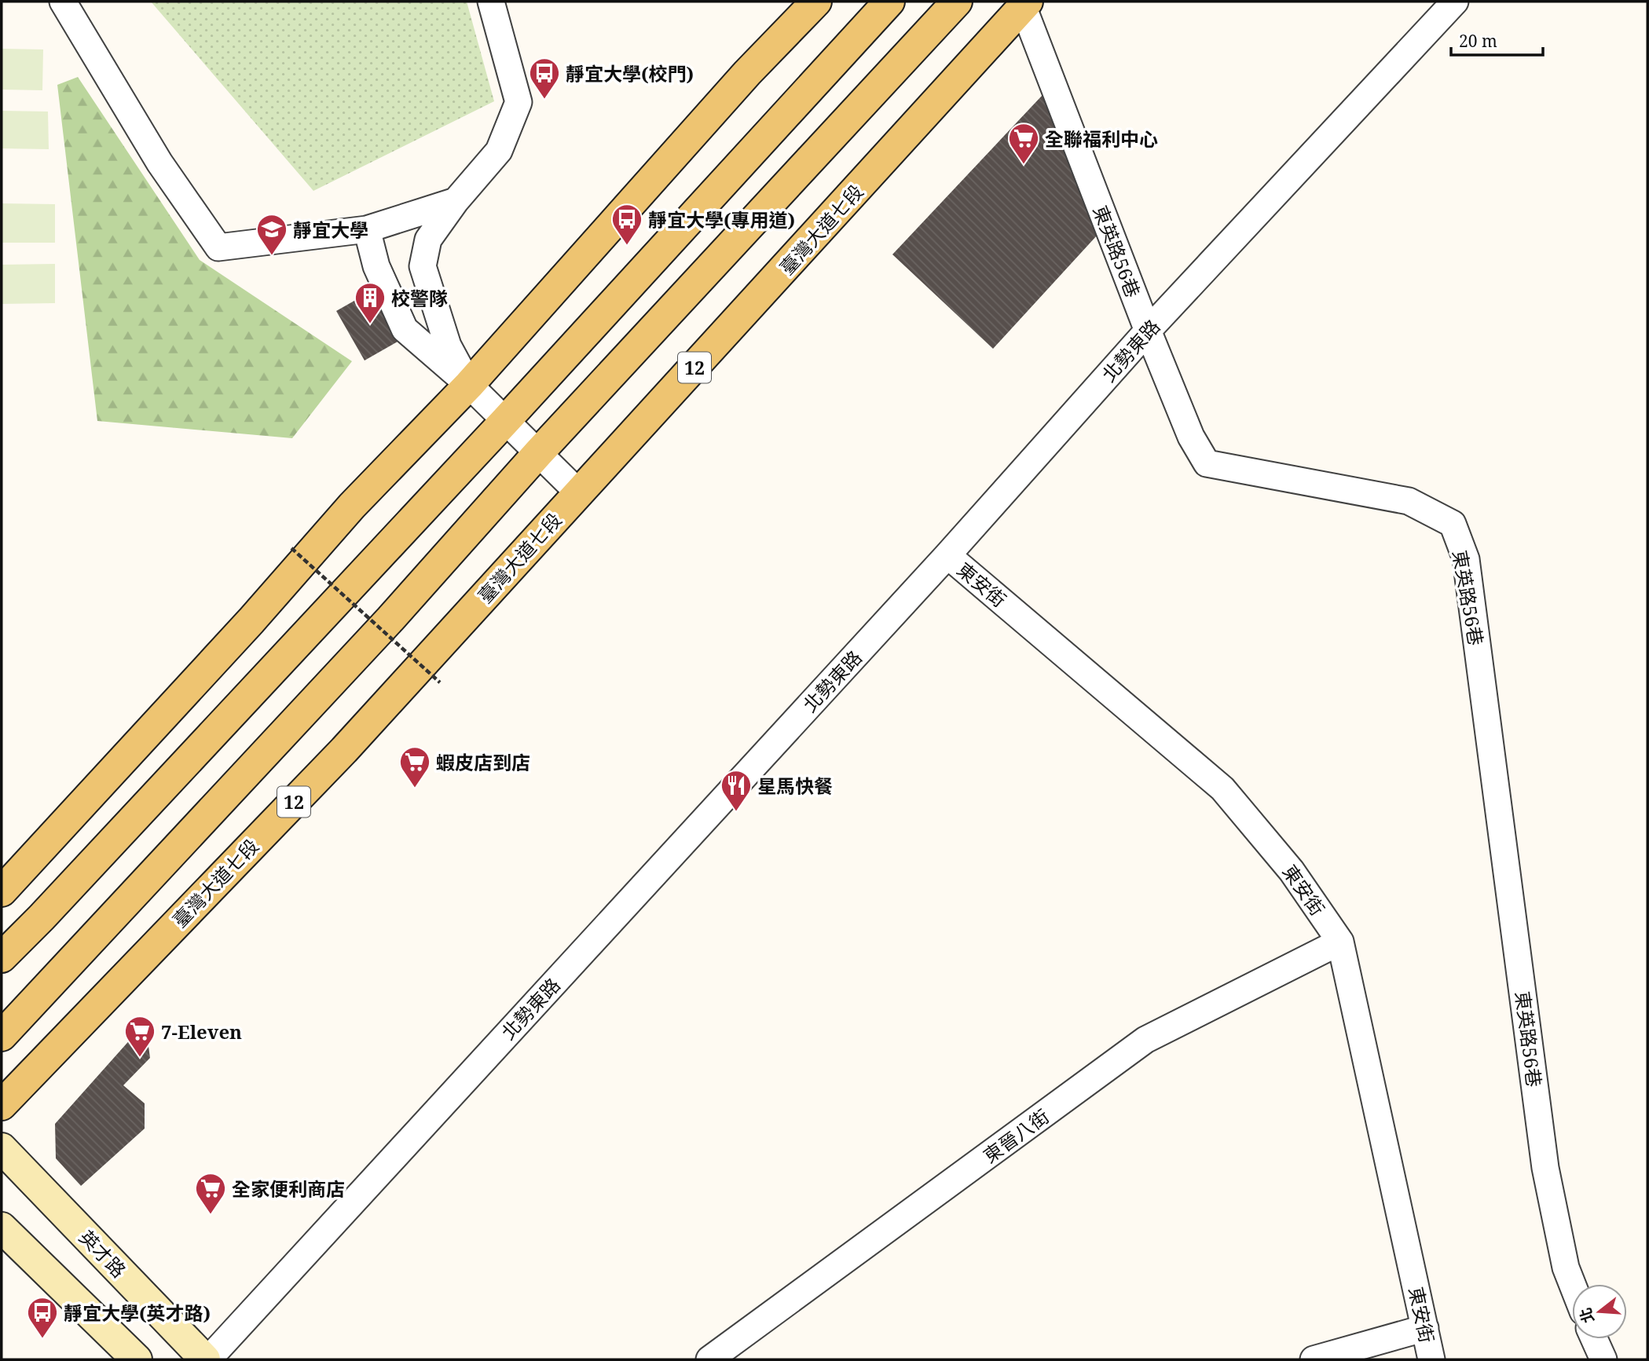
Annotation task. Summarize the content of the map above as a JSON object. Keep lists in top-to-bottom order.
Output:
{
  "streets": {
    "main road": ["臺灣大道七段", "12"],
    "street": [
      "東英路56巷",
      "北勢東路",
      "東安街",
      "東晉八街",
      "英才路"
    ]
  },
  "crossings": [
    ["臺灣大道七段", "東英路56巷"],
    ["東英路56巷", "北勢東路"],
    ["北勢東路", "東安街"],
    ["北勢東路", "英才路"],
    ["東安街", "東晉八街"]
  ],
  "places": {
    "bus stop": ["靜宜大學(校門)", "靜宜大學(專用道)", "靜宜大學(英才路)"],
    "supermarket": [
      "全聯福利中心",
      "蝦皮店到店",
      "7-Eleven",
      "全家便利商店"
    ],
    "school or university": ["靜宜大學"],
    "building": ["校警隊"],
    "restaurant": ["星馬快餐"]
  },
  "scale_bar": "20 m",
  "north": "left"
}
